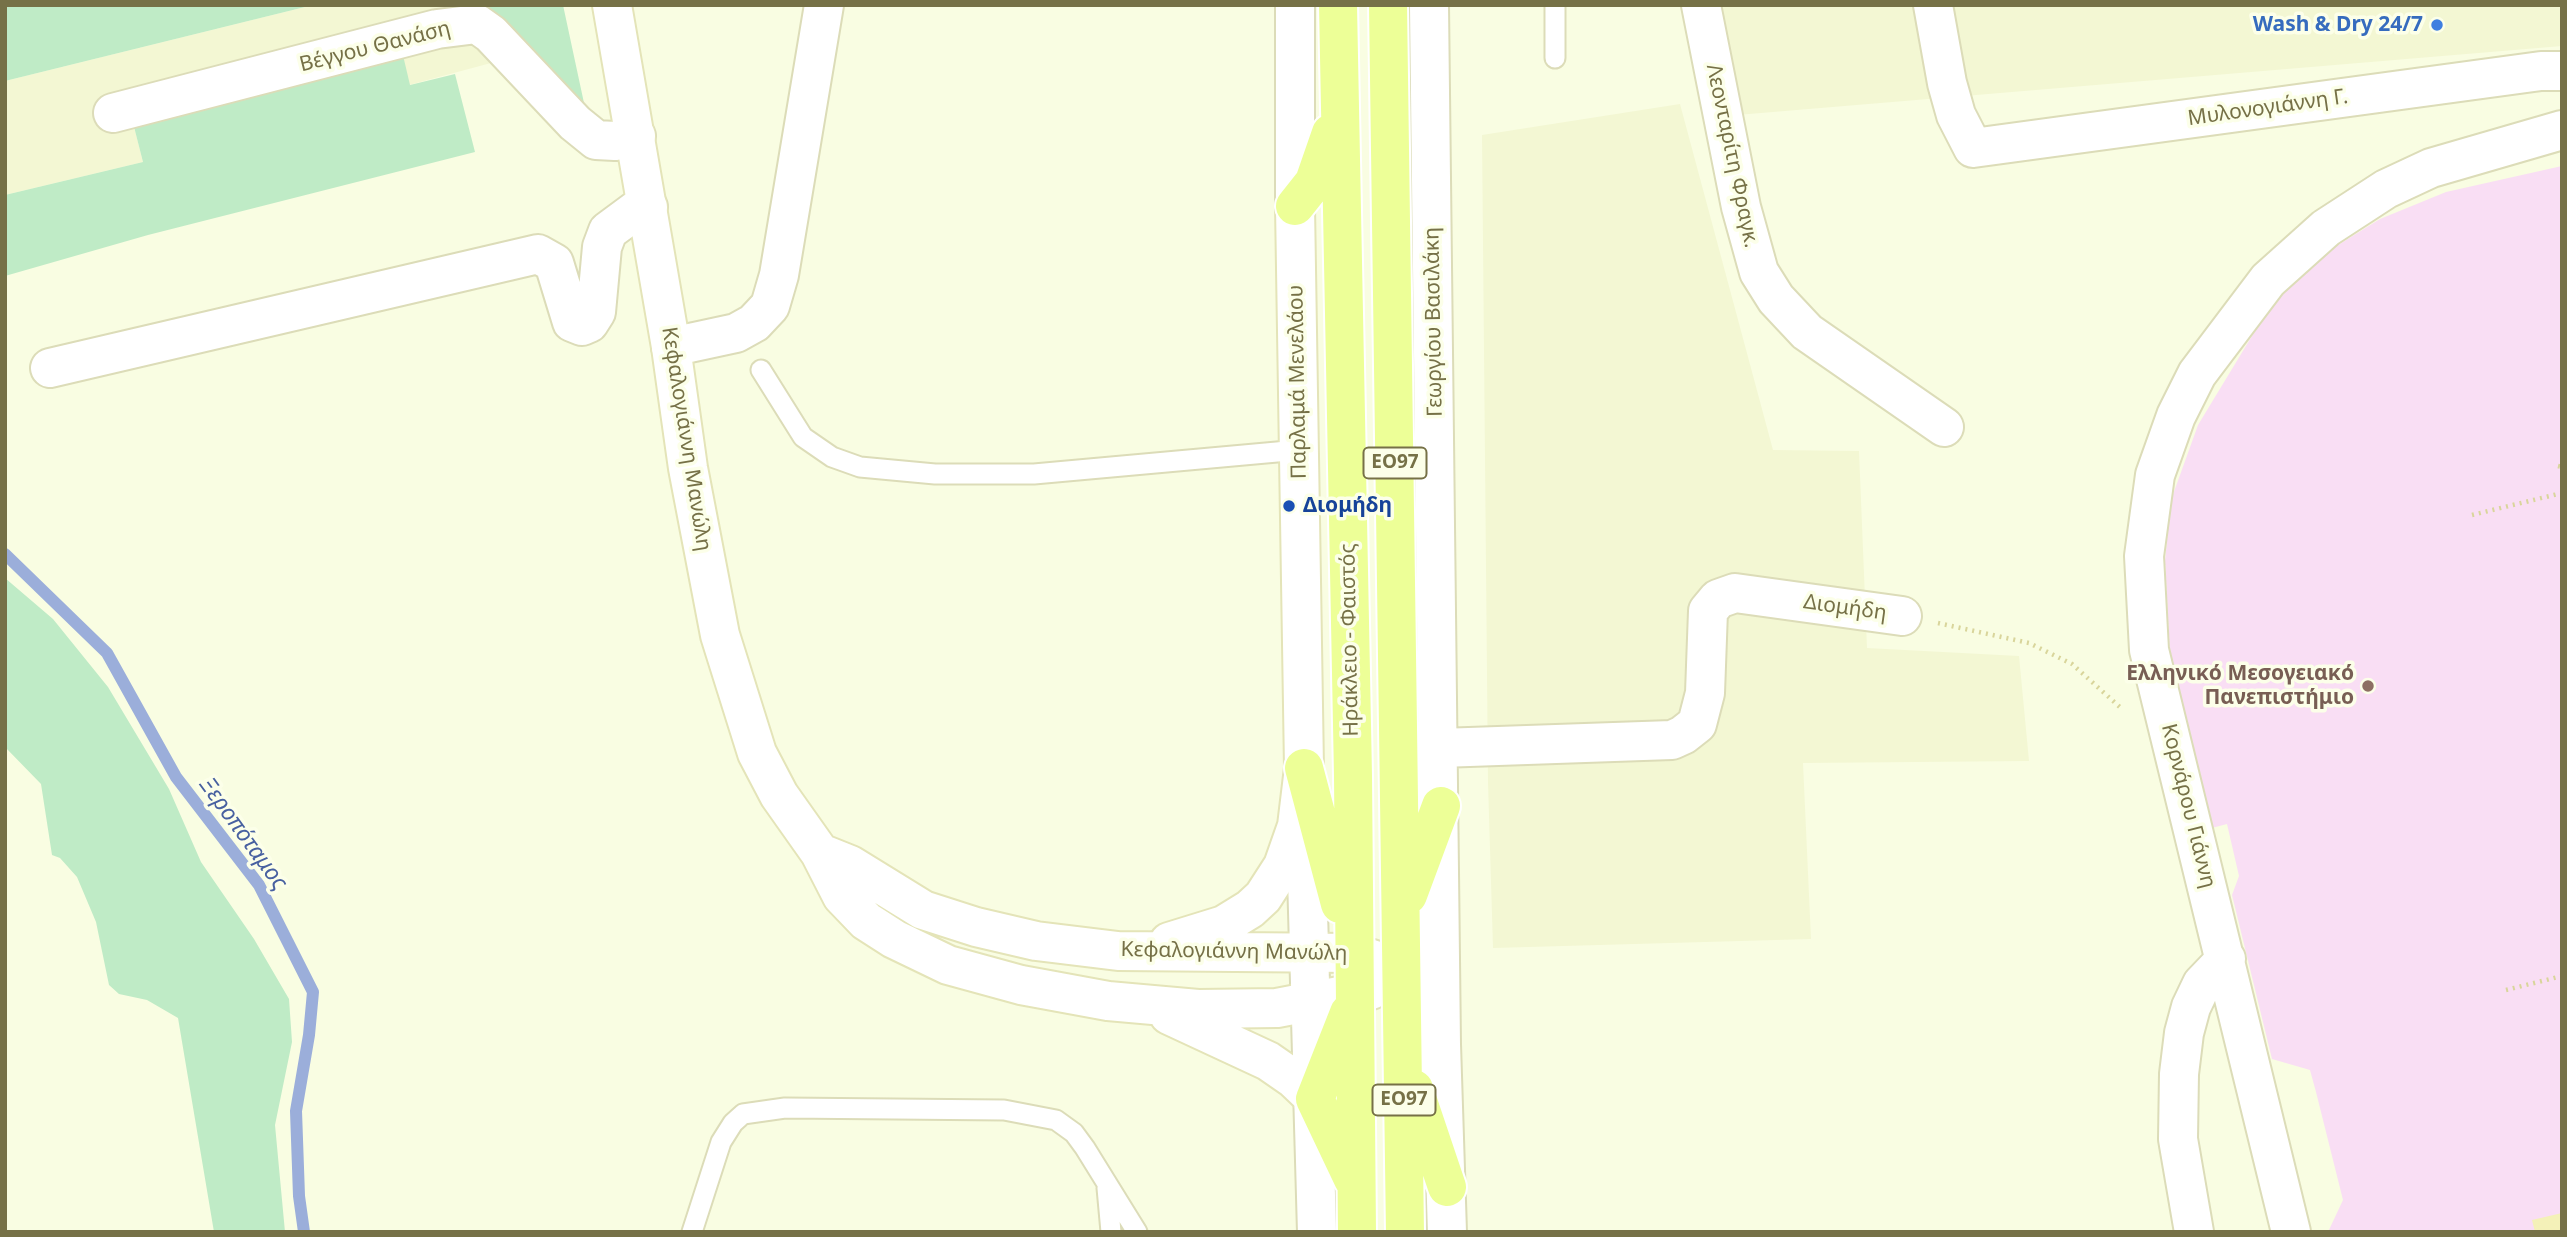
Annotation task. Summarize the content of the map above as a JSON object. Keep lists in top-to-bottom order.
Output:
{
  "streets": {
    "main road": ["ΕΟ97", "Ηράκλειο - Φαιστός"],
    "street": [
      "Βέγγου Θανάση",
      "Μυλονογιάννη Γ.",
      "Λεονταρίτη Φραγκ.",
      "Γεωργίου Βασιλάκη",
      "Παρλαμά Μενελάου",
      "Κεφαλογιάννη Μανώλη",
      "Διομήδη",
      "Κορνάρου Γιάννη"
    ]
  },
  "crossings": [
    ["Βέγγου Θανάση", "Κεφαλογιάννη Μανώλη"],
    ["Γεωργίου Βασιλάκη", "Διομήδη"],
    ["Κεφαλογιάννη Μανώλη", "ΕΟ97"],
    ["Κεφαλογιάννη Μανώλη", "Ηράκλειο - Φαιστός"]
  ],
  "water": ["Ξεροπόταμος"],
  "places": ["Wash & Dry 24/7", "Διομήδη", "Ελληνικό Μεσογειακό Πανεπιστήμιο"]
}
